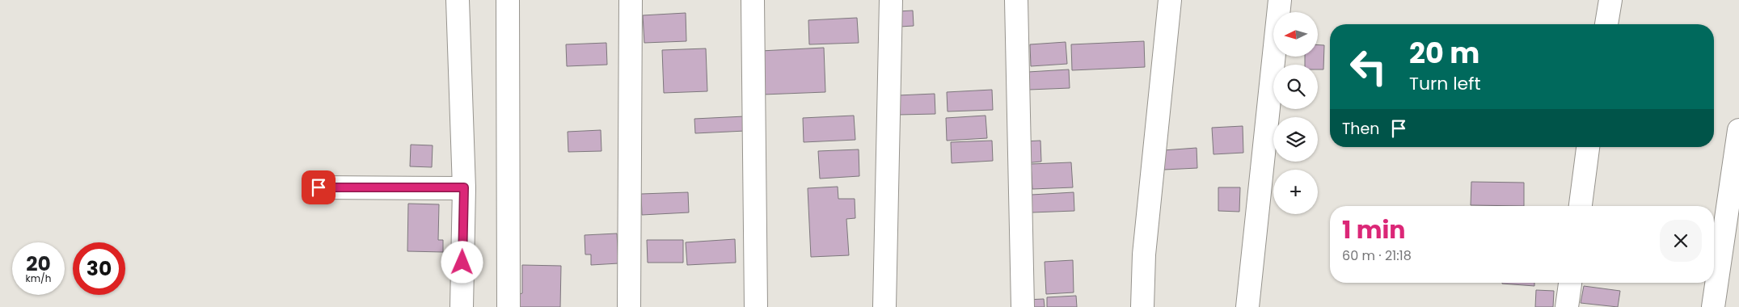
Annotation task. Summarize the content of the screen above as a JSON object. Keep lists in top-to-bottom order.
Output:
{
  "north": "left",
  "page": {
    "map_buttons": "+",
    "turn": ["20 m", "Turn left"],
    "then": "Then",
    "heading": ["1 min", "60 m · 21:18"],
    "speed": "20 km/h",
    "limit": "30"
  }
}
